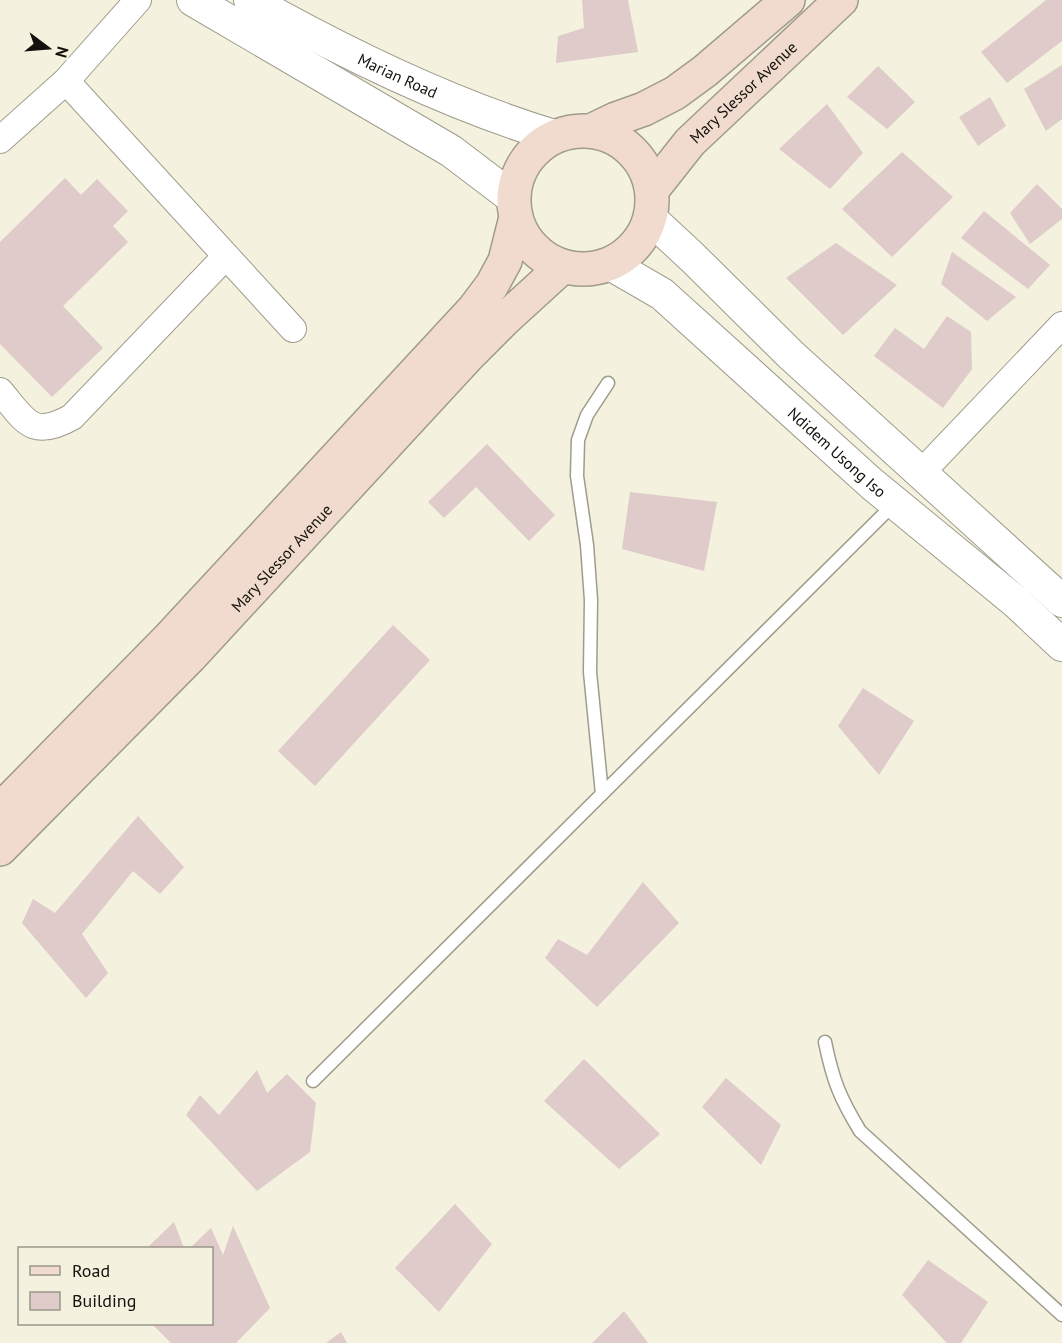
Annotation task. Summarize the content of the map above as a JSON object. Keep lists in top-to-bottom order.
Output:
{
  "streets": {
    "main road": ["Mary Slessor Avenue"],
    "street": ["Marian Road", "Ndidem Usong Iso"]
  },
  "crossings": [
    ["Marian Road", "Mary Slessor Avenue"],
    ["Marian Road", "Ndidem Usong Iso"],
    ["Mary Slessor Avenue", "Ndidem Usong Iso"]
  ],
  "legend": ["Road", "Building"],
  "north": "right"
}
